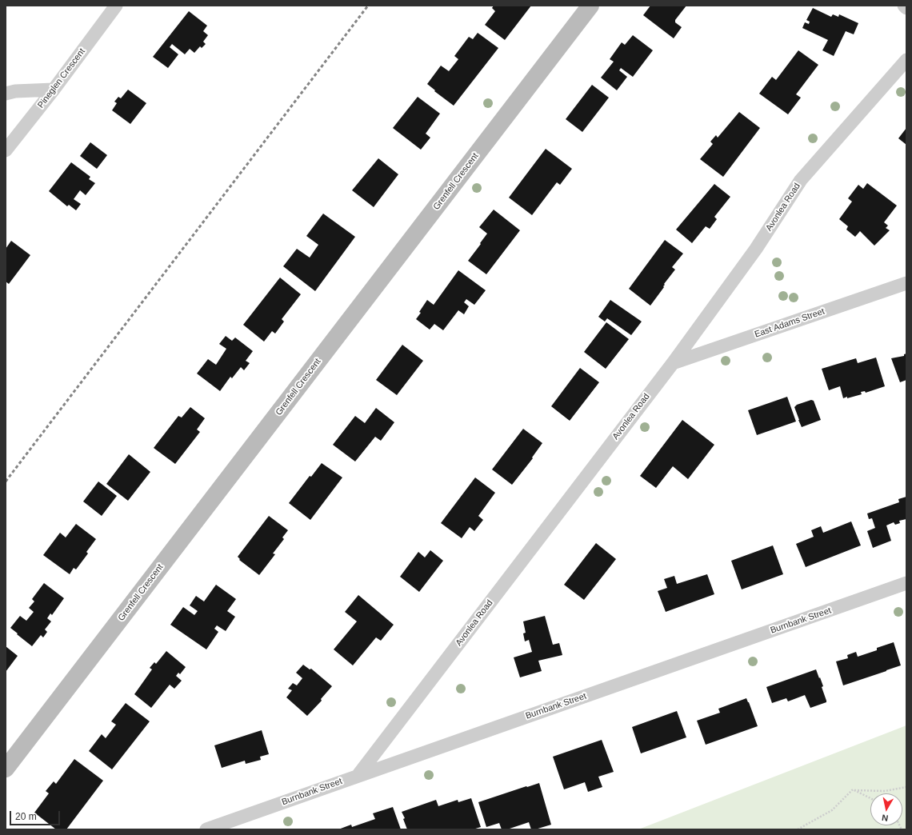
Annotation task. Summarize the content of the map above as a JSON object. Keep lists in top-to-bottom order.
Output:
{
  "streets": {
    "street": [
      "Pineglen Crescent",
      "Grenfell Crescent",
      "Avonlea Road",
      "East Adams Street",
      "Burnbank Street"
    ]
  },
  "crossings": [
    ["Avonlea Road", "East Adams Street"],
    ["Avonlea Road", "Burnbank Street"]
  ],
  "scale_bar": "20 m",
  "north": "bottom"
}
